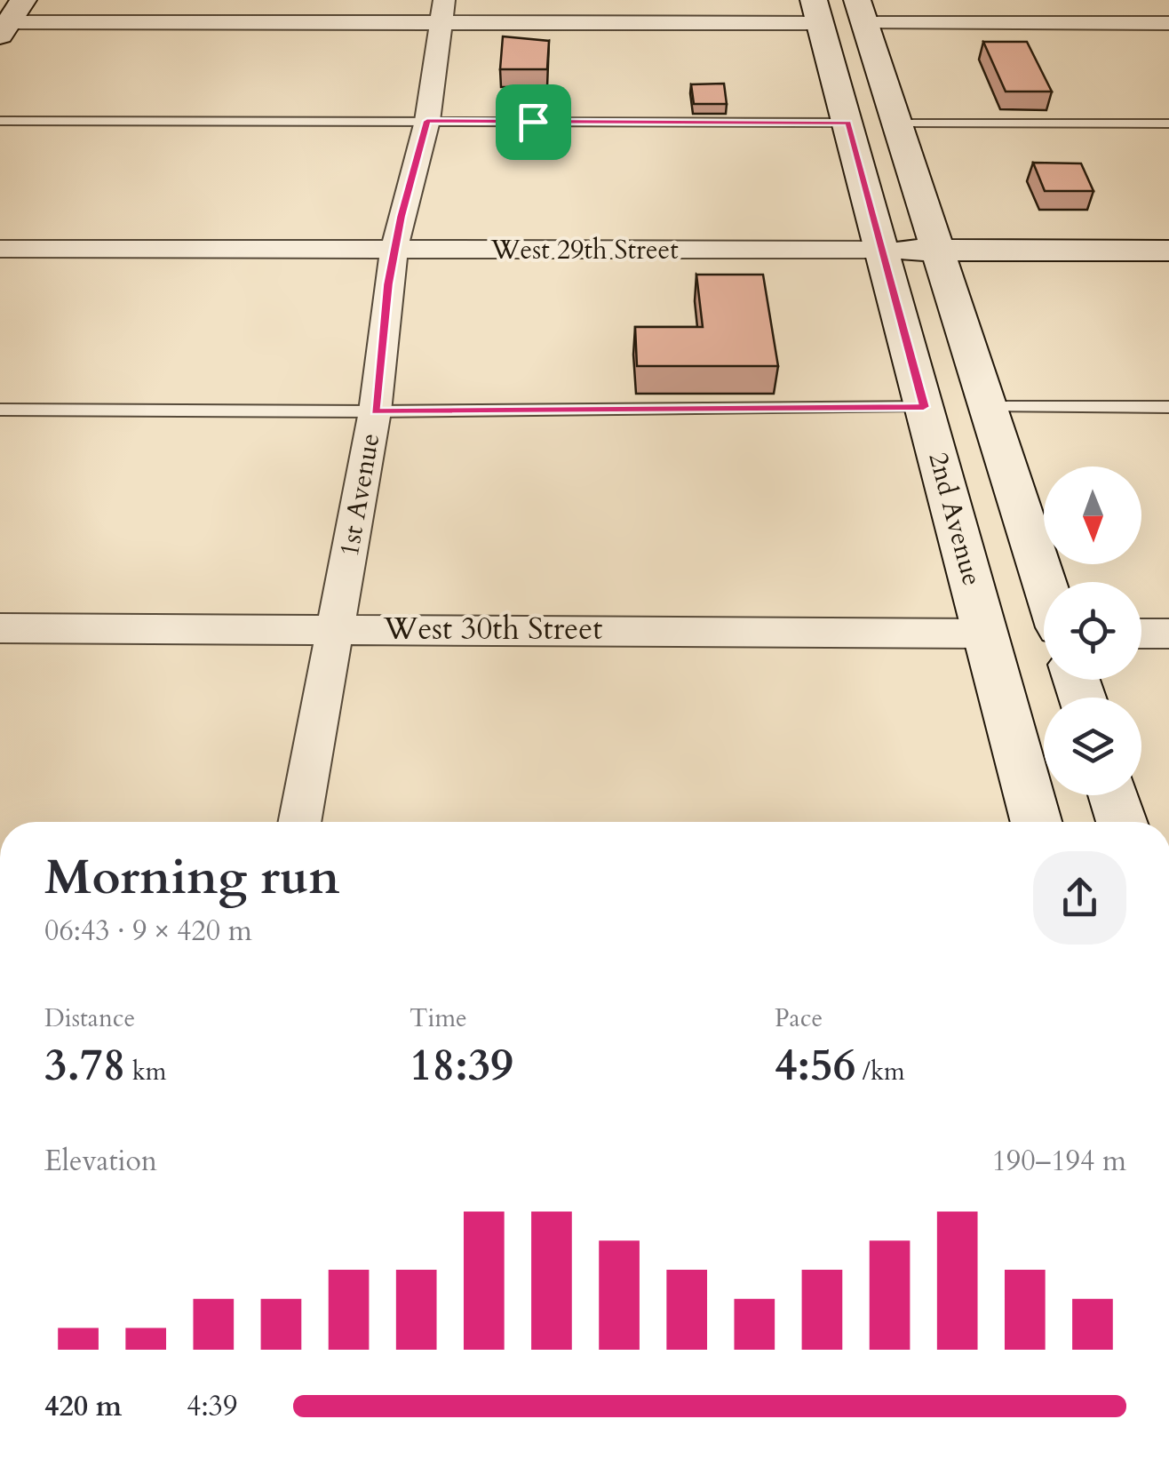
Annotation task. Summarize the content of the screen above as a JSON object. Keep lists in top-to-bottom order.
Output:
{
  "streets": {
    "main road": ["West 29th Street", "2nd Avenue"],
    "street": ["1st Avenue", "West 30th Street"]
  },
  "crossings": [
    ["West 29th Street", "1st Avenue"],
    ["West 29th Street", "2nd Avenue"],
    ["1st Avenue", "West 30th Street"],
    ["2nd Avenue", "West 30th Street"]
  ],
  "north": "bottom",
  "page": {
    "heading": ["Morning run", "06:43 · 9 × 420 m"],
    "stats": [
      ["Distance", "3.78 km"],
      ["Time", "18:39"],
      ["Pace", "4:56 /km"]
    ],
    "chart": ["Elevation", "190–194 m"],
    "list": [
      {
        "name": "420 m",
        "note": "4:39"
      }
    ]
  }
}
